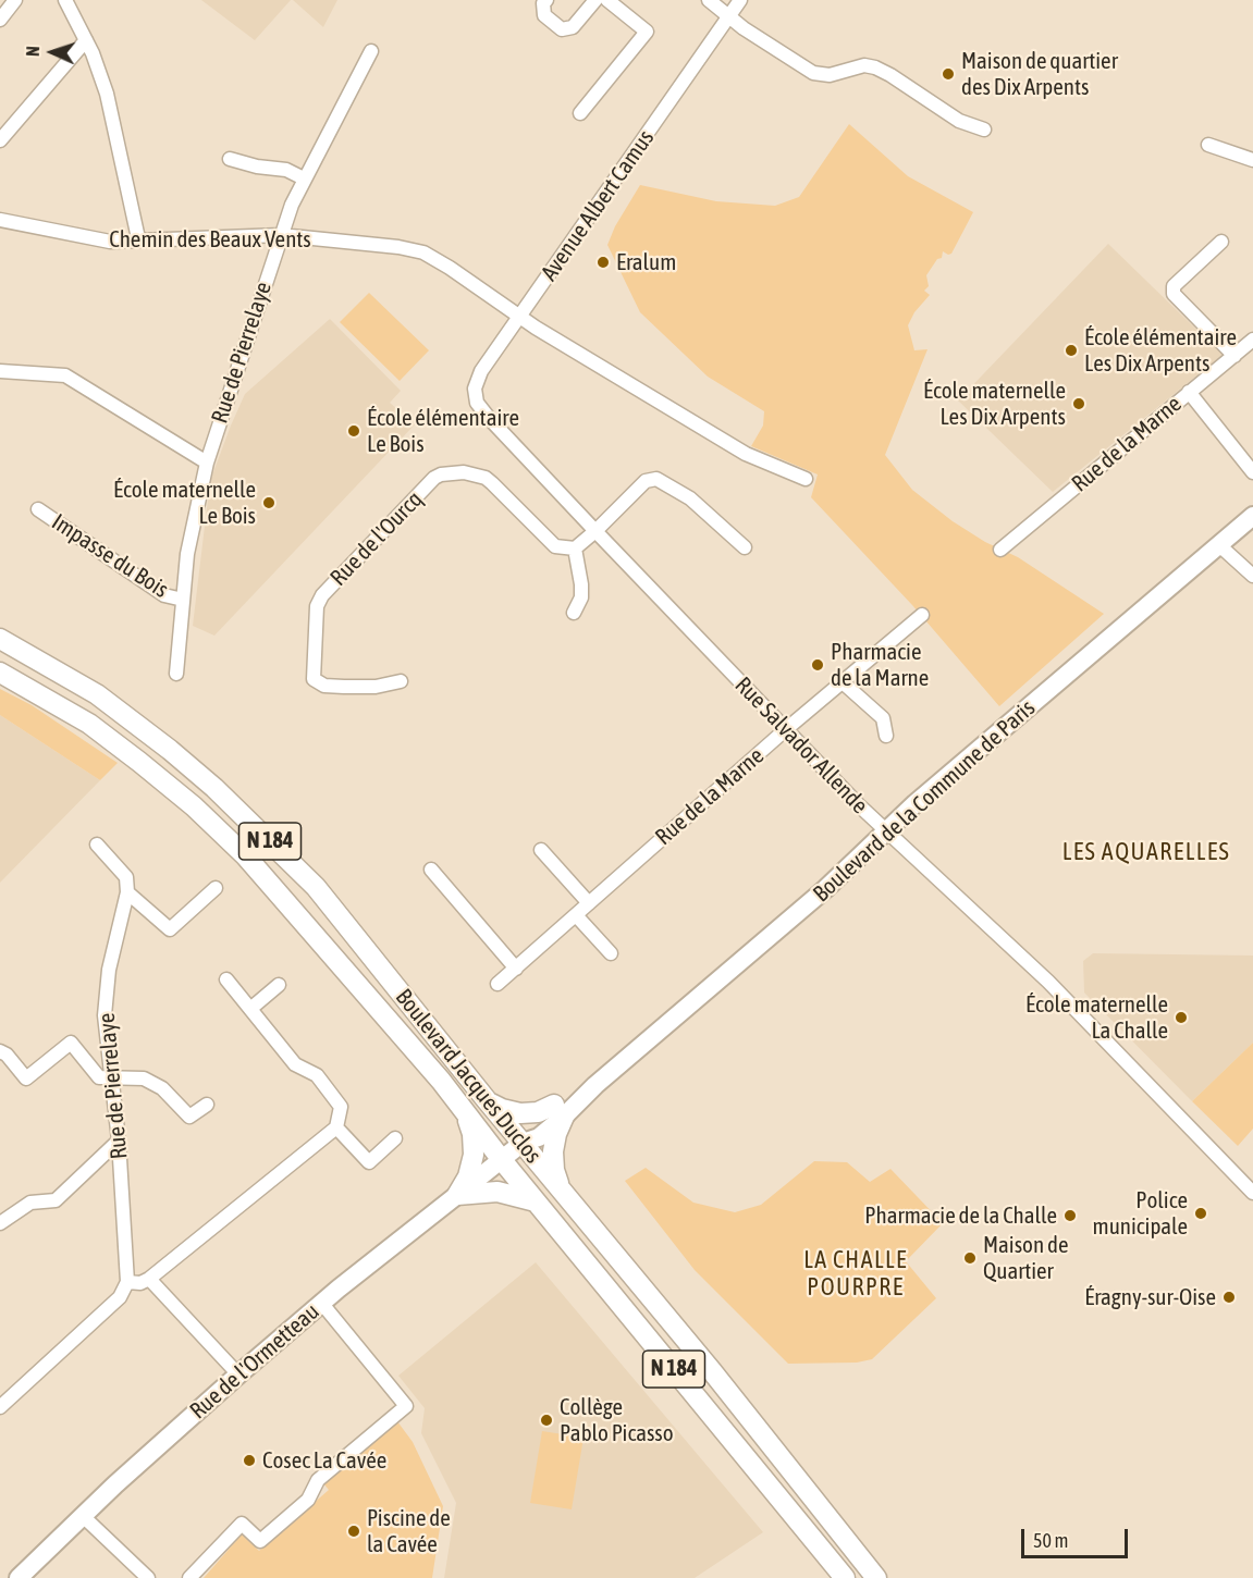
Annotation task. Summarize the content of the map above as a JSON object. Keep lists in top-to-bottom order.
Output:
{
  "streets": {
    "main road": ["N 184", "Boulevard Jacques Duclos"],
    "street": [
      "Avenue Albert Camus",
      "Chemin des Beaux Vents",
      "Rue de Pierrelaye",
      "Rue de la Marne",
      "Rue de l'Ourcq",
      "Impasse du Bois",
      "Rue Salvador Allende",
      "Boulevard de la Commune de Paris",
      "Rue de l'Ormetteau"
    ]
  },
  "crossings": [
    ["Avenue Albert Camus", "Chemin des Beaux Vents"],
    ["Avenue Albert Camus", "Rue Salvador Allende"],
    ["Chemin des Beaux Vents", "Rue de Pierrelaye"],
    ["Rue de Pierrelaye", "Impasse du Bois"],
    ["Rue de la Marne", "Rue Salvador Allende"],
    ["Rue Salvador Allende", "Boulevard de la Commune de Paris"],
    ["Boulevard de la Commune de Paris", "N 184"],
    ["Boulevard de la Commune de Paris", "Boulevard Jacques Duclos"],
    ["Boulevard de la Commune de Paris", "Rue de l'Ormetteau"],
    ["N 184", "Boulevard Jacques Duclos"],
    ["N 184", "Rue de l'Ormetteau"],
    ["Boulevard Jacques Duclos", "Rue de l'Ormetteau"]
  ],
  "districts": ["LES AQUARELLES", "LA CHALLE POURPRE"],
  "places": [
    "Maison de quartier des Dix Arpents",
    "Eralum",
    "École élémentaire Les Dix Arpents",
    "École maternelle Les Dix Arpents",
    "École élémentaire Le Bois",
    "École maternelle Le Bois",
    "Pharmacie de la Marne",
    "École maternelle La Challe",
    "Police municipale",
    "Pharmacie de la Challe",
    "Maison de Quartier",
    "Éragny-sur-Oise",
    "Collège Pablo Picasso",
    "Cosec La Cavée",
    "Piscine de la Cavée"
  ],
  "scale_bar": "50 m",
  "north": "left"
}
